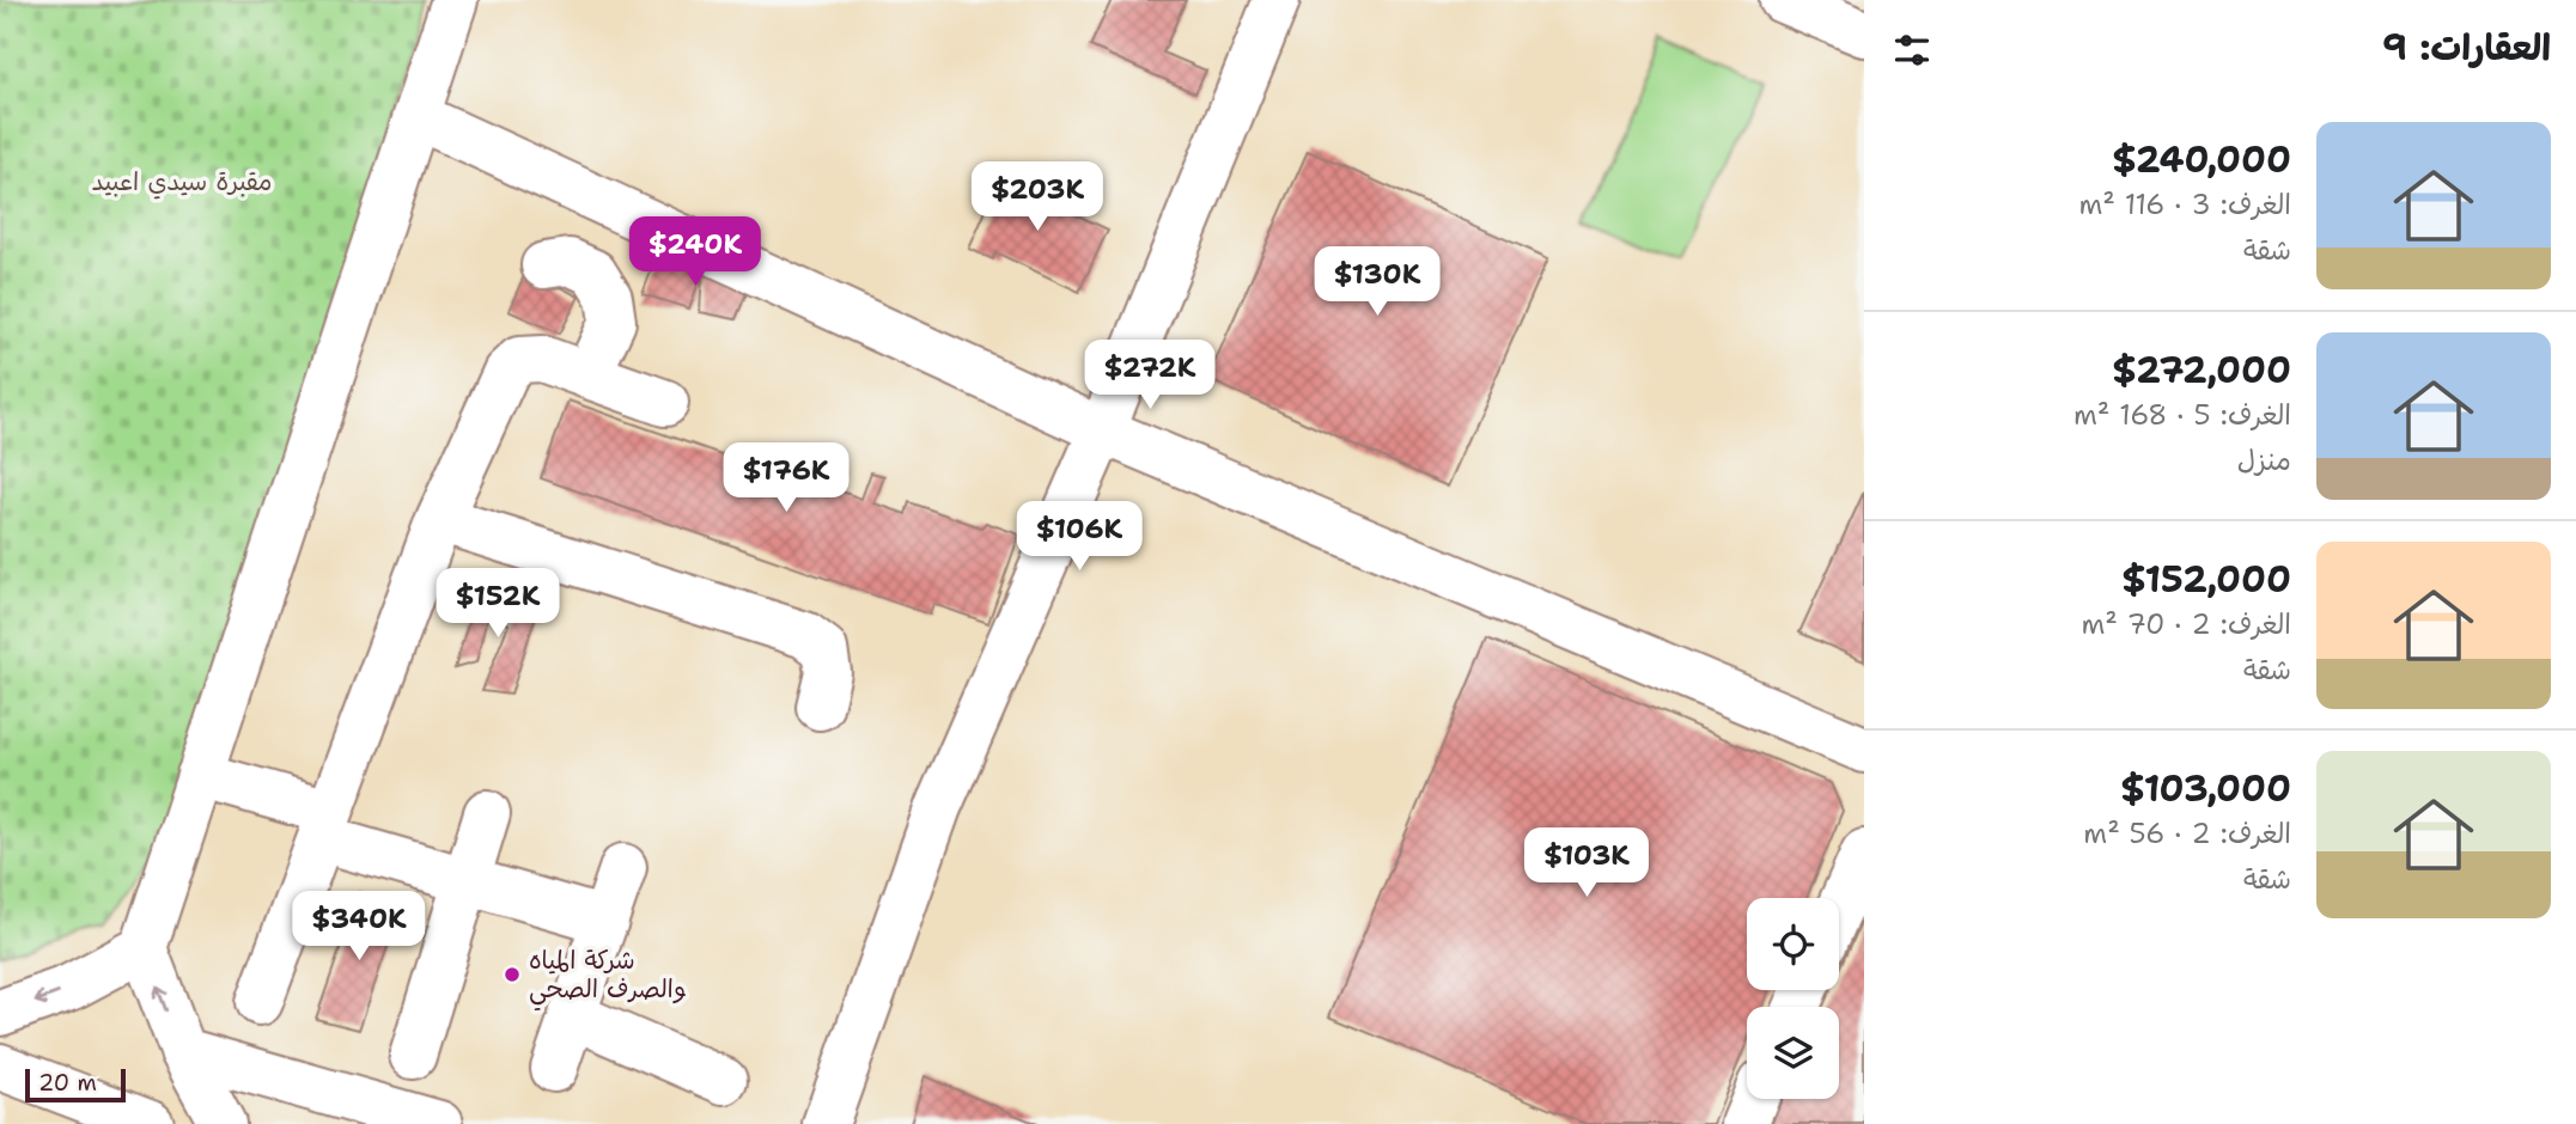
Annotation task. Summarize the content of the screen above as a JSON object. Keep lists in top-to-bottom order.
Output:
{
  "parks": ["مقبرة سيدي اعبيد"],
  "places": ["شركة المياه والصرف الصحي"],
  "scale_bar": "20 m",
  "page": {
    "heading": "العقارات: 9",
    "list": [
      {
        "name": "$240,000",
        "note": "الغرف: 3 · 116 m² · شقة"
      },
      {
        "name": "$272,000",
        "note": "الغرف: 5 · 168 m² · منزل"
      },
      {
        "name": "$152,000",
        "note": "الغرف: 2 · 70 m² · شقة"
      },
      {
        "name": "$103,000",
        "note": "الغرف: 2 · 56 m² · شقة"
      }
    ],
    "price": [
      "$203K",
      "$240K",
      "$130K",
      "$272K",
      "$176K",
      "$106K",
      "$152K",
      "$103K",
      "$340K"
    ],
    "scale": "20 m"
  }
}
